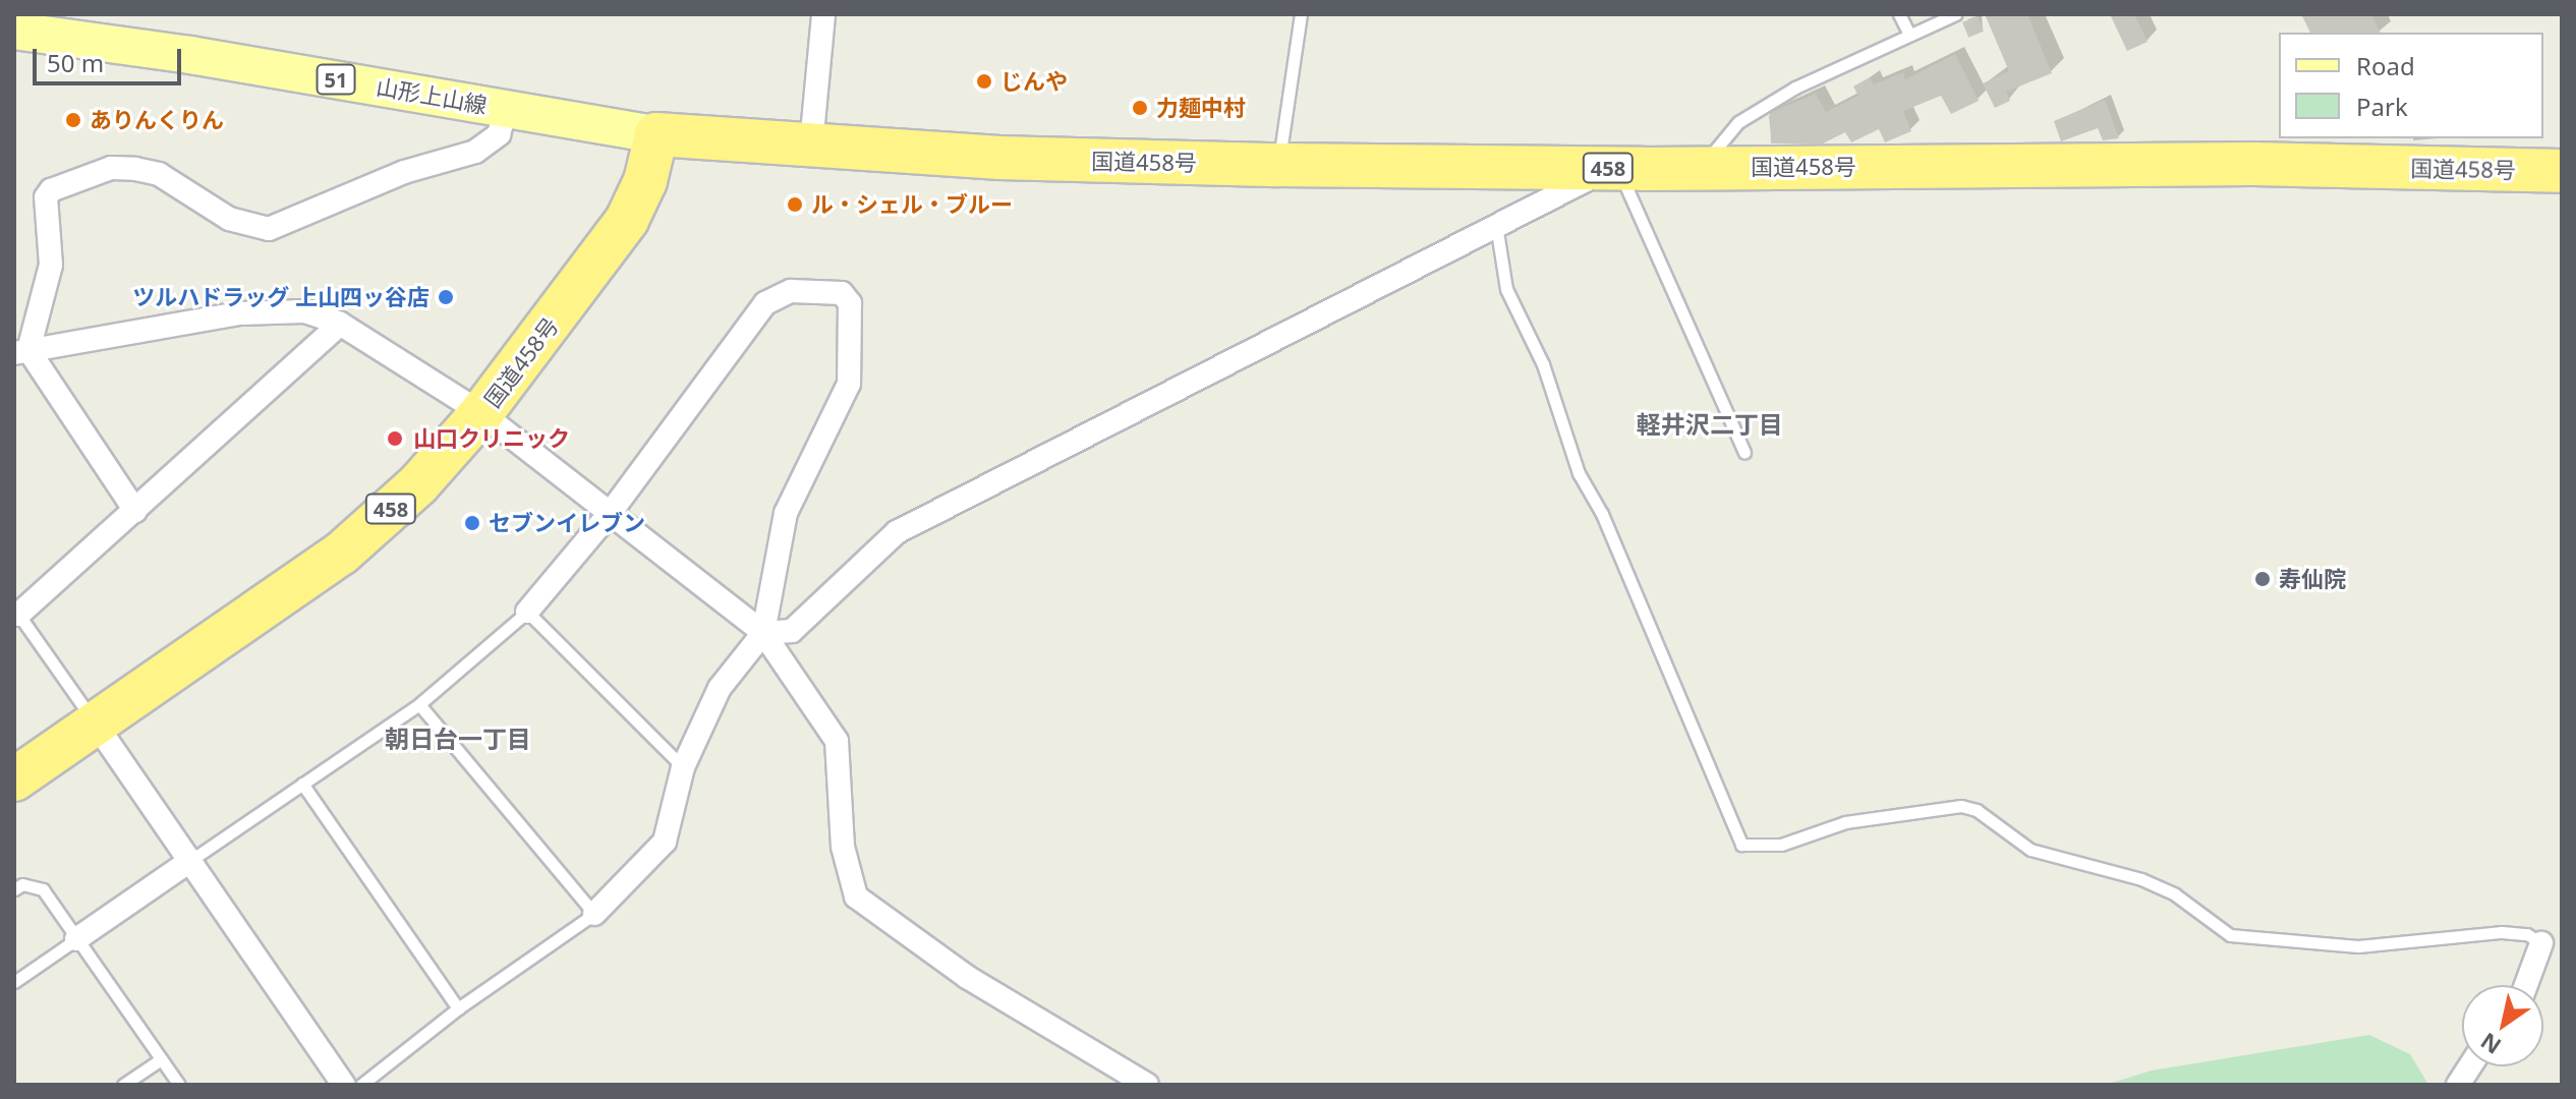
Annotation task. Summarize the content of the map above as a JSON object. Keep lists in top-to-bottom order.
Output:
{
  "streets": {
    "highway": ["国道458号", "458"],
    "main road": ["51", "山形上山線"]
  },
  "crossings": [
    ["山形上山線", "国道458号"]
  ],
  "districts": ["軽井沢二丁目", "朝日台一丁目"],
  "places": [
    "じんや",
    "力麺中村",
    "ありんくりん",
    "ル・シェル・ブルー",
    "ツルハドラッグ 上山四ッ谷店",
    "山口クリニック",
    "セブンイレブン",
    "寿仙院"
  ],
  "legend": ["Road", "Park"],
  "scale_bar": "50 m",
  "north": "bottom left"
}
